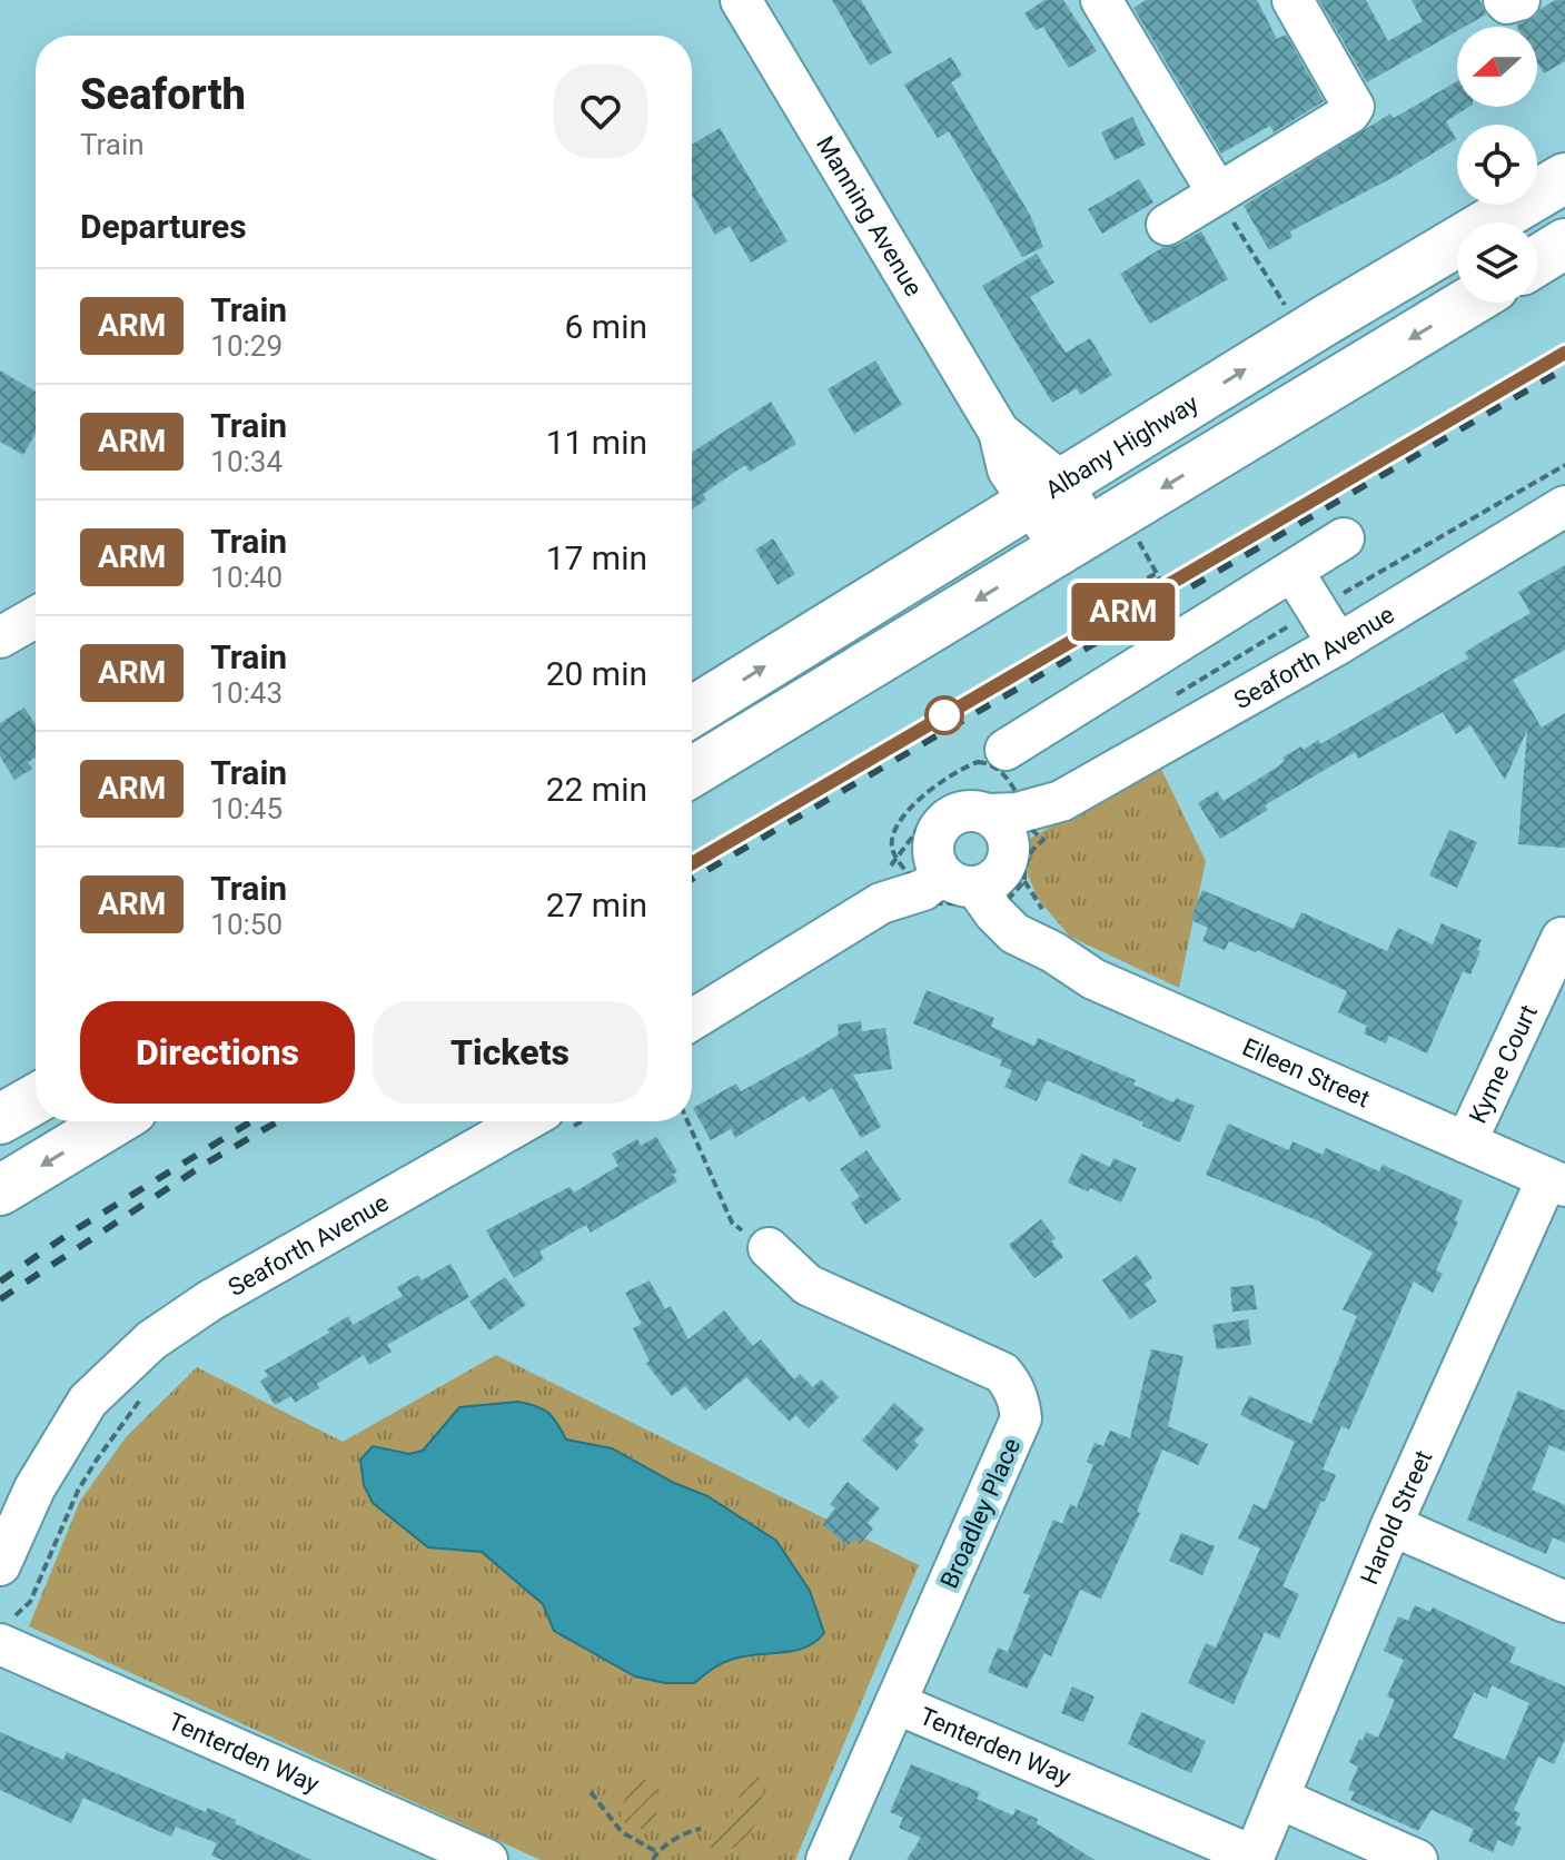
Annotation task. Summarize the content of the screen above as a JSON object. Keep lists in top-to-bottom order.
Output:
{
  "streets": {
    "highway": ["Albany Highway"],
    "street": [
      "Manning Avenue",
      "Seaforth Avenue",
      "Kyme Court",
      "Eileen Street",
      "Broadley Place",
      "Harold Street",
      "Tenterden Way"
    ]
  },
  "crossings": [
    ["Manning Avenue", "Albany Highway"],
    ["Seaforth Avenue", "Eileen Street"],
    ["Kyme Court", "Eileen Street"],
    ["Eileen Street", "Harold Street"],
    ["Broadley Place", "Tenterden Way"],
    ["Harold Street", "Tenterden Way"]
  ],
  "north": "left",
  "page": {
    "on_map": "ARM",
    "heading": [
      ["Seaforth", "Train"],
      "Departures"
    ],
    "list": [
      {
        "mark": "ARM",
        "name": "Train",
        "note": "10:29",
        "value": "6 min"
      },
      {
        "mark": "ARM",
        "name": "Train",
        "note": "10:34",
        "value": "11 min"
      },
      {
        "mark": "ARM",
        "name": "Train",
        "note": "10:40",
        "value": "17 min"
      },
      {
        "mark": "ARM",
        "name": "Train",
        "note": "10:43",
        "value": "20 min"
      },
      {
        "mark": "ARM",
        "name": "Train",
        "note": "10:45",
        "value": "22 min"
      },
      {
        "mark": "ARM",
        "name": "Train",
        "note": "10:50",
        "value": "27 min"
      }
    ],
    "buttons": ["Directions", "Tickets"]
  }
}
